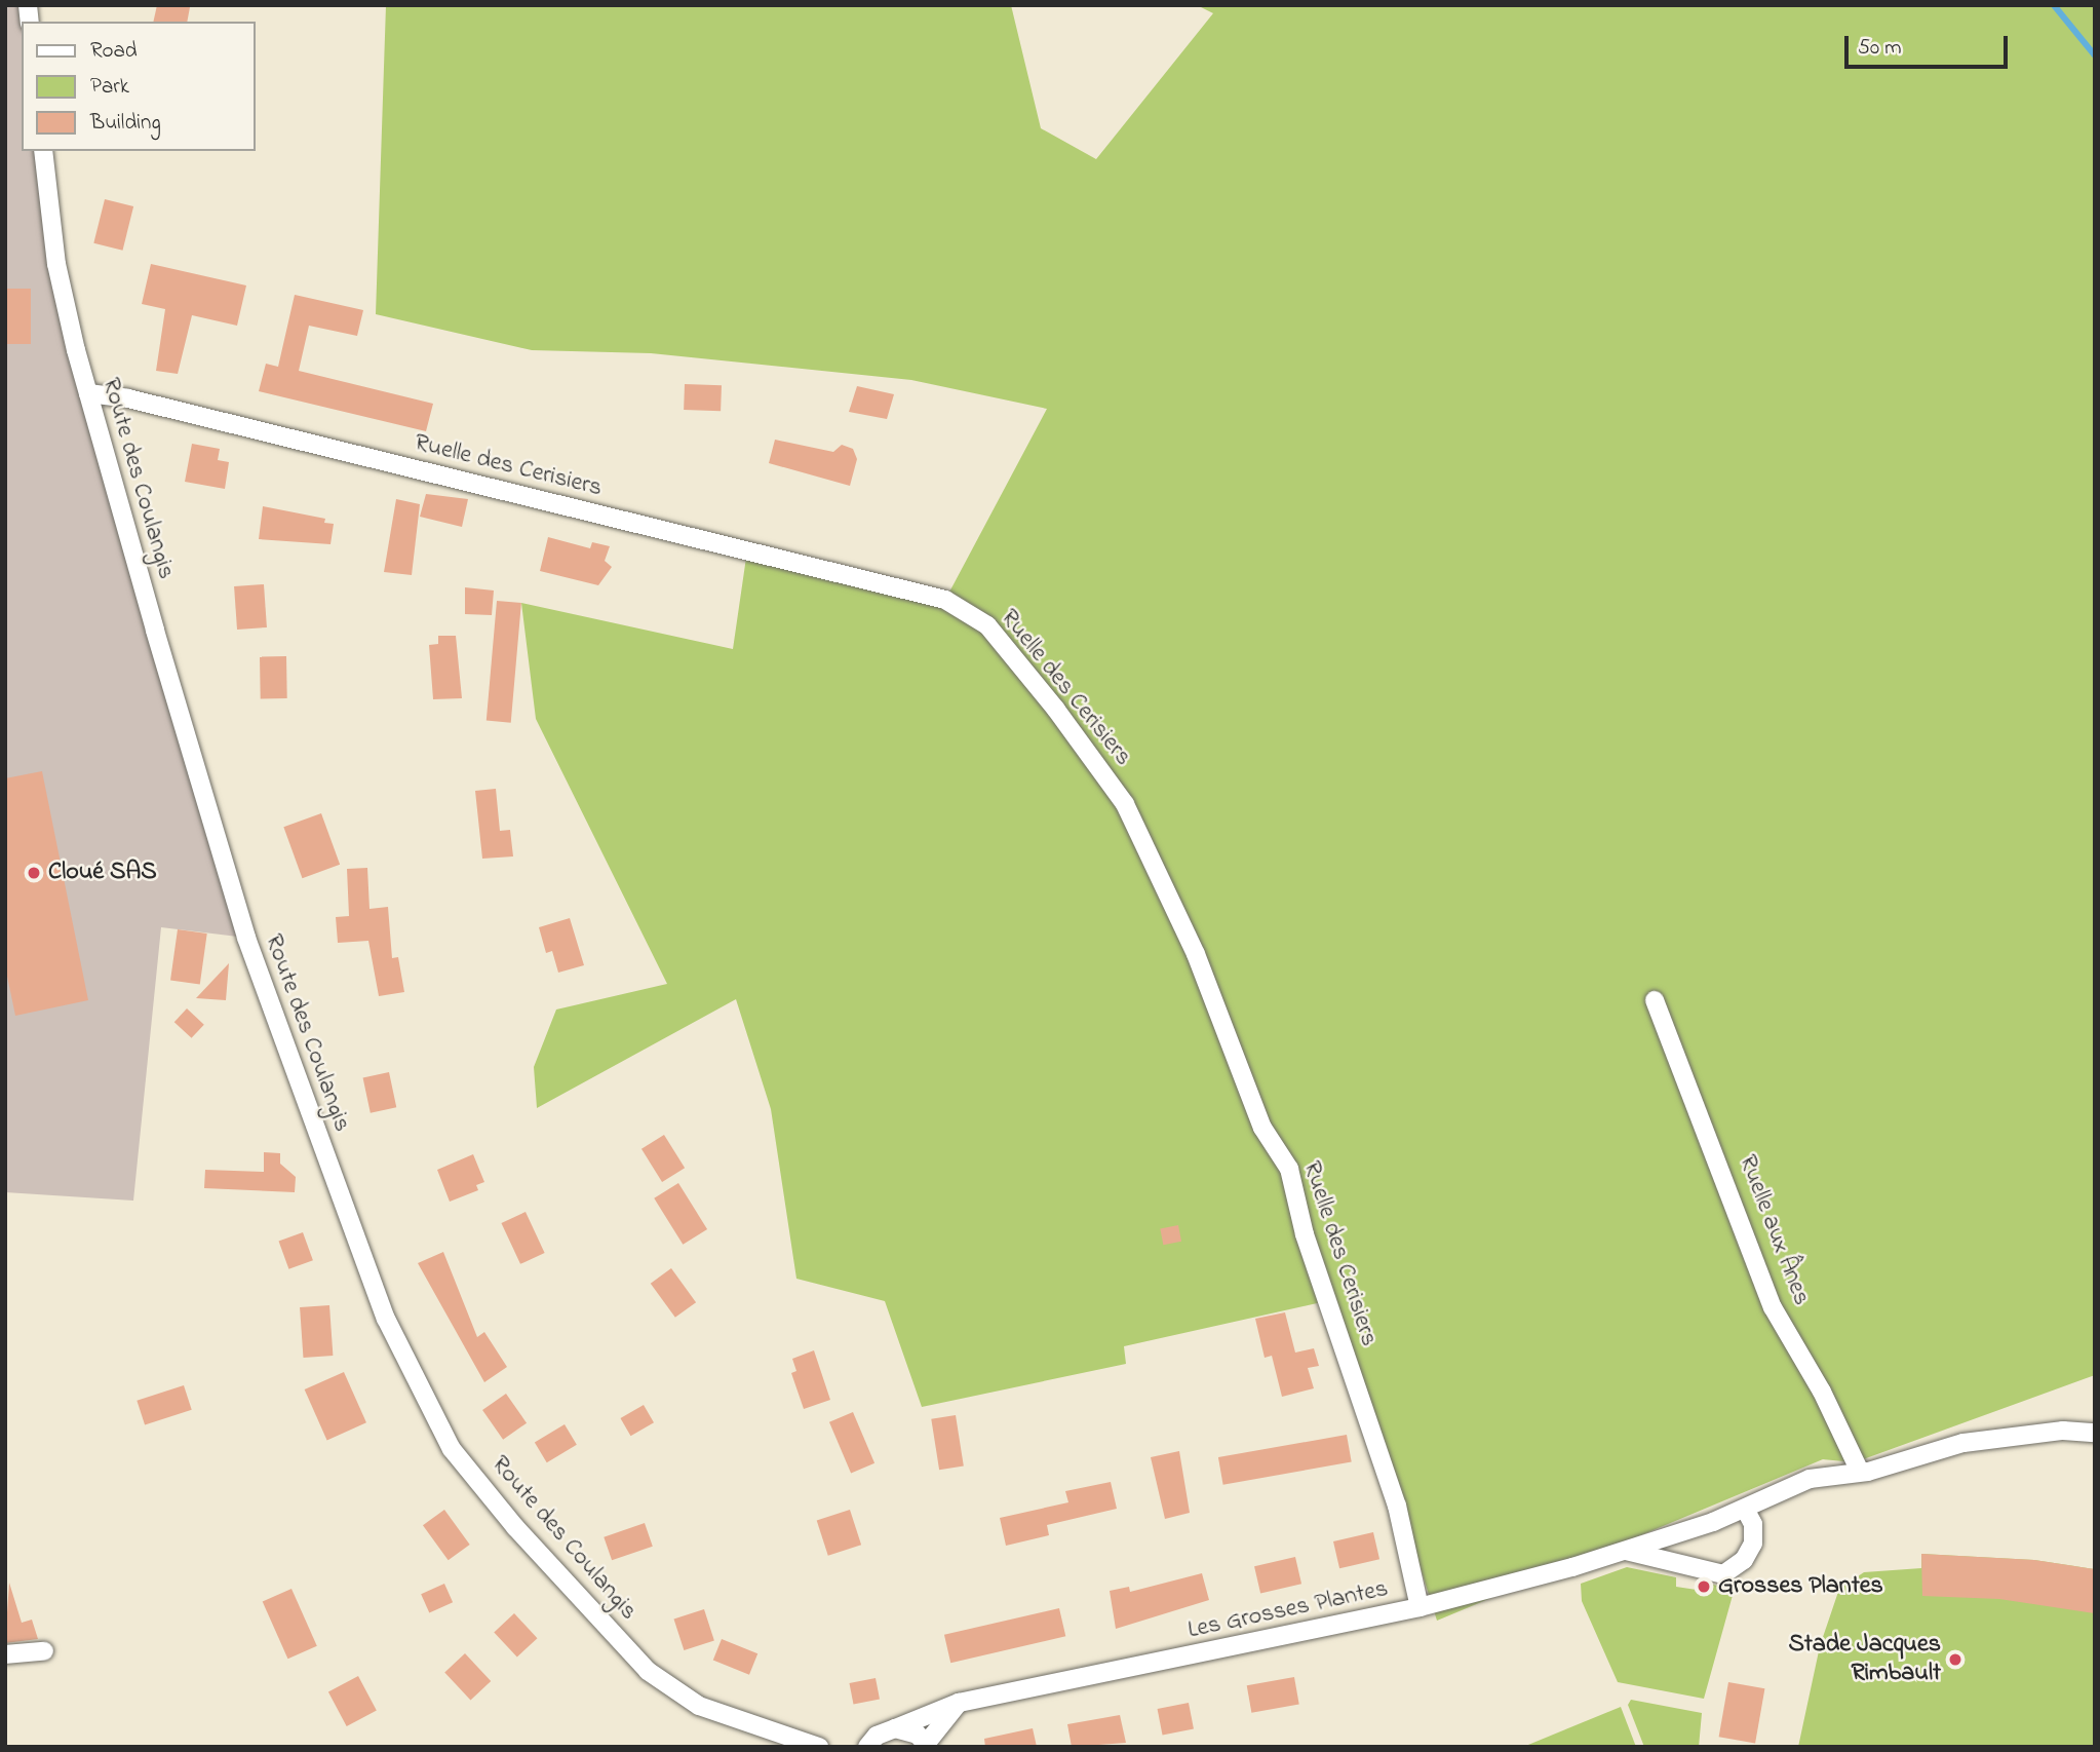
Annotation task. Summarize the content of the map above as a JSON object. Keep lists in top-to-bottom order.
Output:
{
  "streets": {
    "street": [
      "Ruelle des Cerisiers",
      "Route des Coulangis",
      "Ruelle aux Ânes",
      "Les Grosses Plantes"
    ]
  },
  "crossings": [
    ["Ruelle des Cerisiers", "Route des Coulangis"],
    ["Ruelle des Cerisiers", "Les Grosses Plantes"],
    ["Ruelle aux Ânes", "Les Grosses Plantes"]
  ],
  "places": ["Cloué SAS", "Grosses Plantes", "Stade Jacques Rimbault"],
  "legend": ["Road", "Park", "Building"],
  "scale_bar": "50 m"
}
